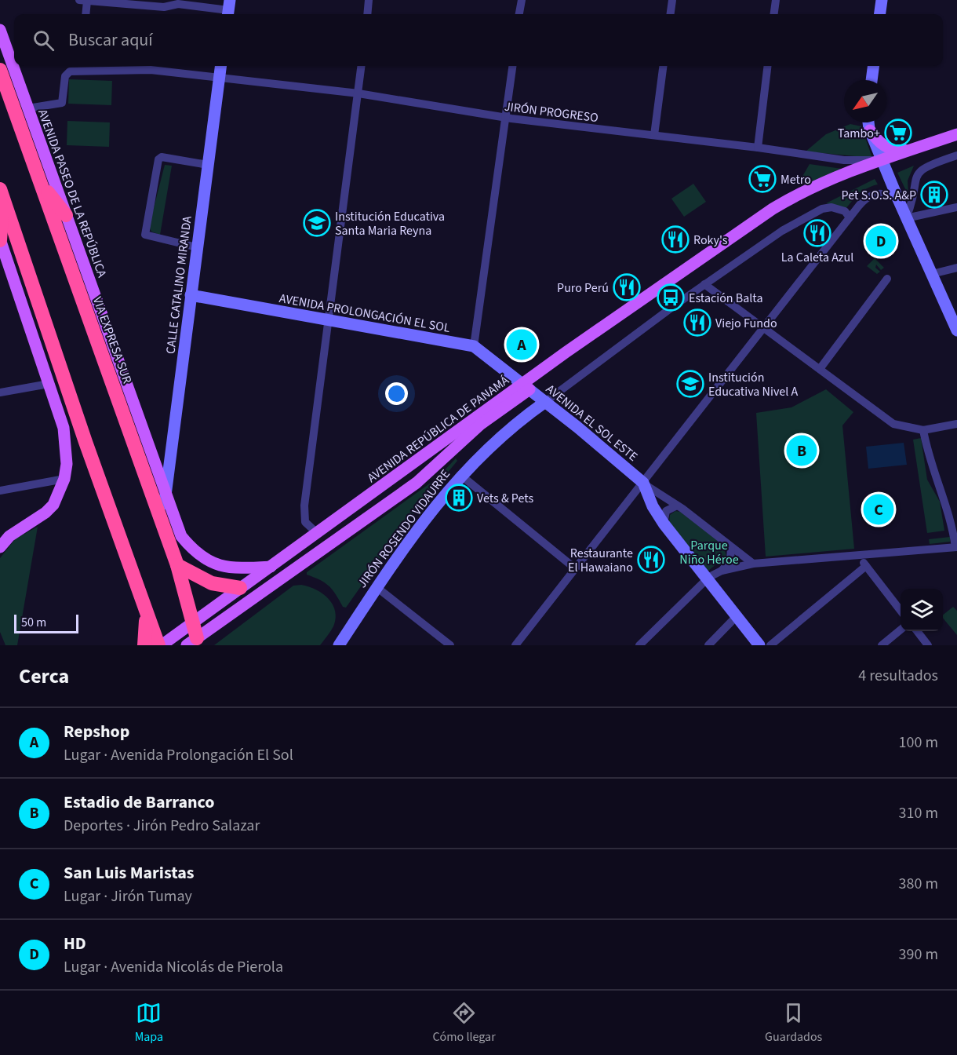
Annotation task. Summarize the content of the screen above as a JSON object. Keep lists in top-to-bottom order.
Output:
{
  "streets": {
    "highway": ["VIA EXPRESA SUR"],
    "main road": [
      "AVENIDA PASEO DE LA REPÚBLICA",
      "CALLE CATALINO MIRANDA",
      "AVENIDA PROLONGACIÓN EL SOL",
      "AVENIDA EL SOL ESTE",
      "AVENIDA REPÚBLICA DE PANAMÁ",
      "JIRÓN ROSENDO VIDAURRE"
    ],
    "street": ["JIRÓN PROGRESO"]
  },
  "crossings": [
    ["JIRÓN PROGRESO", "CALLE CATALINO MIRANDA"],
    ["JIRÓN PROGRESO", "AVENIDA REPÚBLICA DE PANAMÁ"],
    ["AVENIDA PASEO DE LA REPÚBLICA", "CALLE CATALINO MIRANDA"],
    ["AVENIDA PASEO DE LA REPÚBLICA", "AVENIDA REPÚBLICA DE PANAMÁ"],
    ["CALLE CATALINO MIRANDA", "AVENIDA PROLONGACIÓN EL SOL"],
    ["CALLE CATALINO MIRANDA", "VIA EXPRESA SUR"],
    ["AVENIDA PROLONGACIÓN EL SOL", "AVENIDA EL SOL ESTE"],
    ["AVENIDA PROLONGACIÓN EL SOL", "AVENIDA REPÚBLICA DE PANAMÁ"],
    ["VIA EXPRESA SUR", "AVENIDA REPÚBLICA DE PANAMÁ"],
    ["AVENIDA EL SOL ESTE", "AVENIDA REPÚBLICA DE PANAMÁ"],
    ["AVENIDA EL SOL ESTE", "JIRÓN ROSENDO VIDAURRE"]
  ],
  "parks": ["Parque Niño Héroe"],
  "places": {
    "supermarket": ["Tambo+", "Metro"],
    "building": ["Pet S.O.S. A&P", "Vets & Pets"],
    "school or university": ["Institución Educativa Santa Maria Reyna", "Institución Educativa Nivel A"],
    "restaurant": [
      "La Caleta Azul",
      "Roky's",
      "Puro Perú",
      "Viejo Fundo",
      "Restaurante El Hawaiano"
    ],
    "bus stop": ["Estación Balta"]
  },
  "scale_bar": "50 m",
  "north": "bottom left",
  "page": {
    "search": "Buscar aquí",
    "pins": [
      "D",
      "A",
      "B",
      "C"
    ],
    "scale": "50 m",
    "heading": ["Cerca", "4 resultados"],
    "list": [
      {
        "mark": "A",
        "name": "Repshop",
        "note": "Lugar · Avenida Prolongación El Sol",
        "value": "100 m"
      },
      {
        "mark": "B",
        "name": "Estadio de Barranco",
        "note": "Deportes · Jirón Pedro Salazar",
        "value": "310 m"
      },
      {
        "mark": "C",
        "name": "San Luis Maristas",
        "note": "Lugar · Jirón Tumay",
        "value": "380 m"
      },
      {
        "mark": "D",
        "name": "HD",
        "note": "Lugar · Avenida Nicolás de Pierola",
        "value": "390 m"
      }
    ],
    "nav": ["Mapa", "Cómo llegar", "Guardados"]
  }
}
